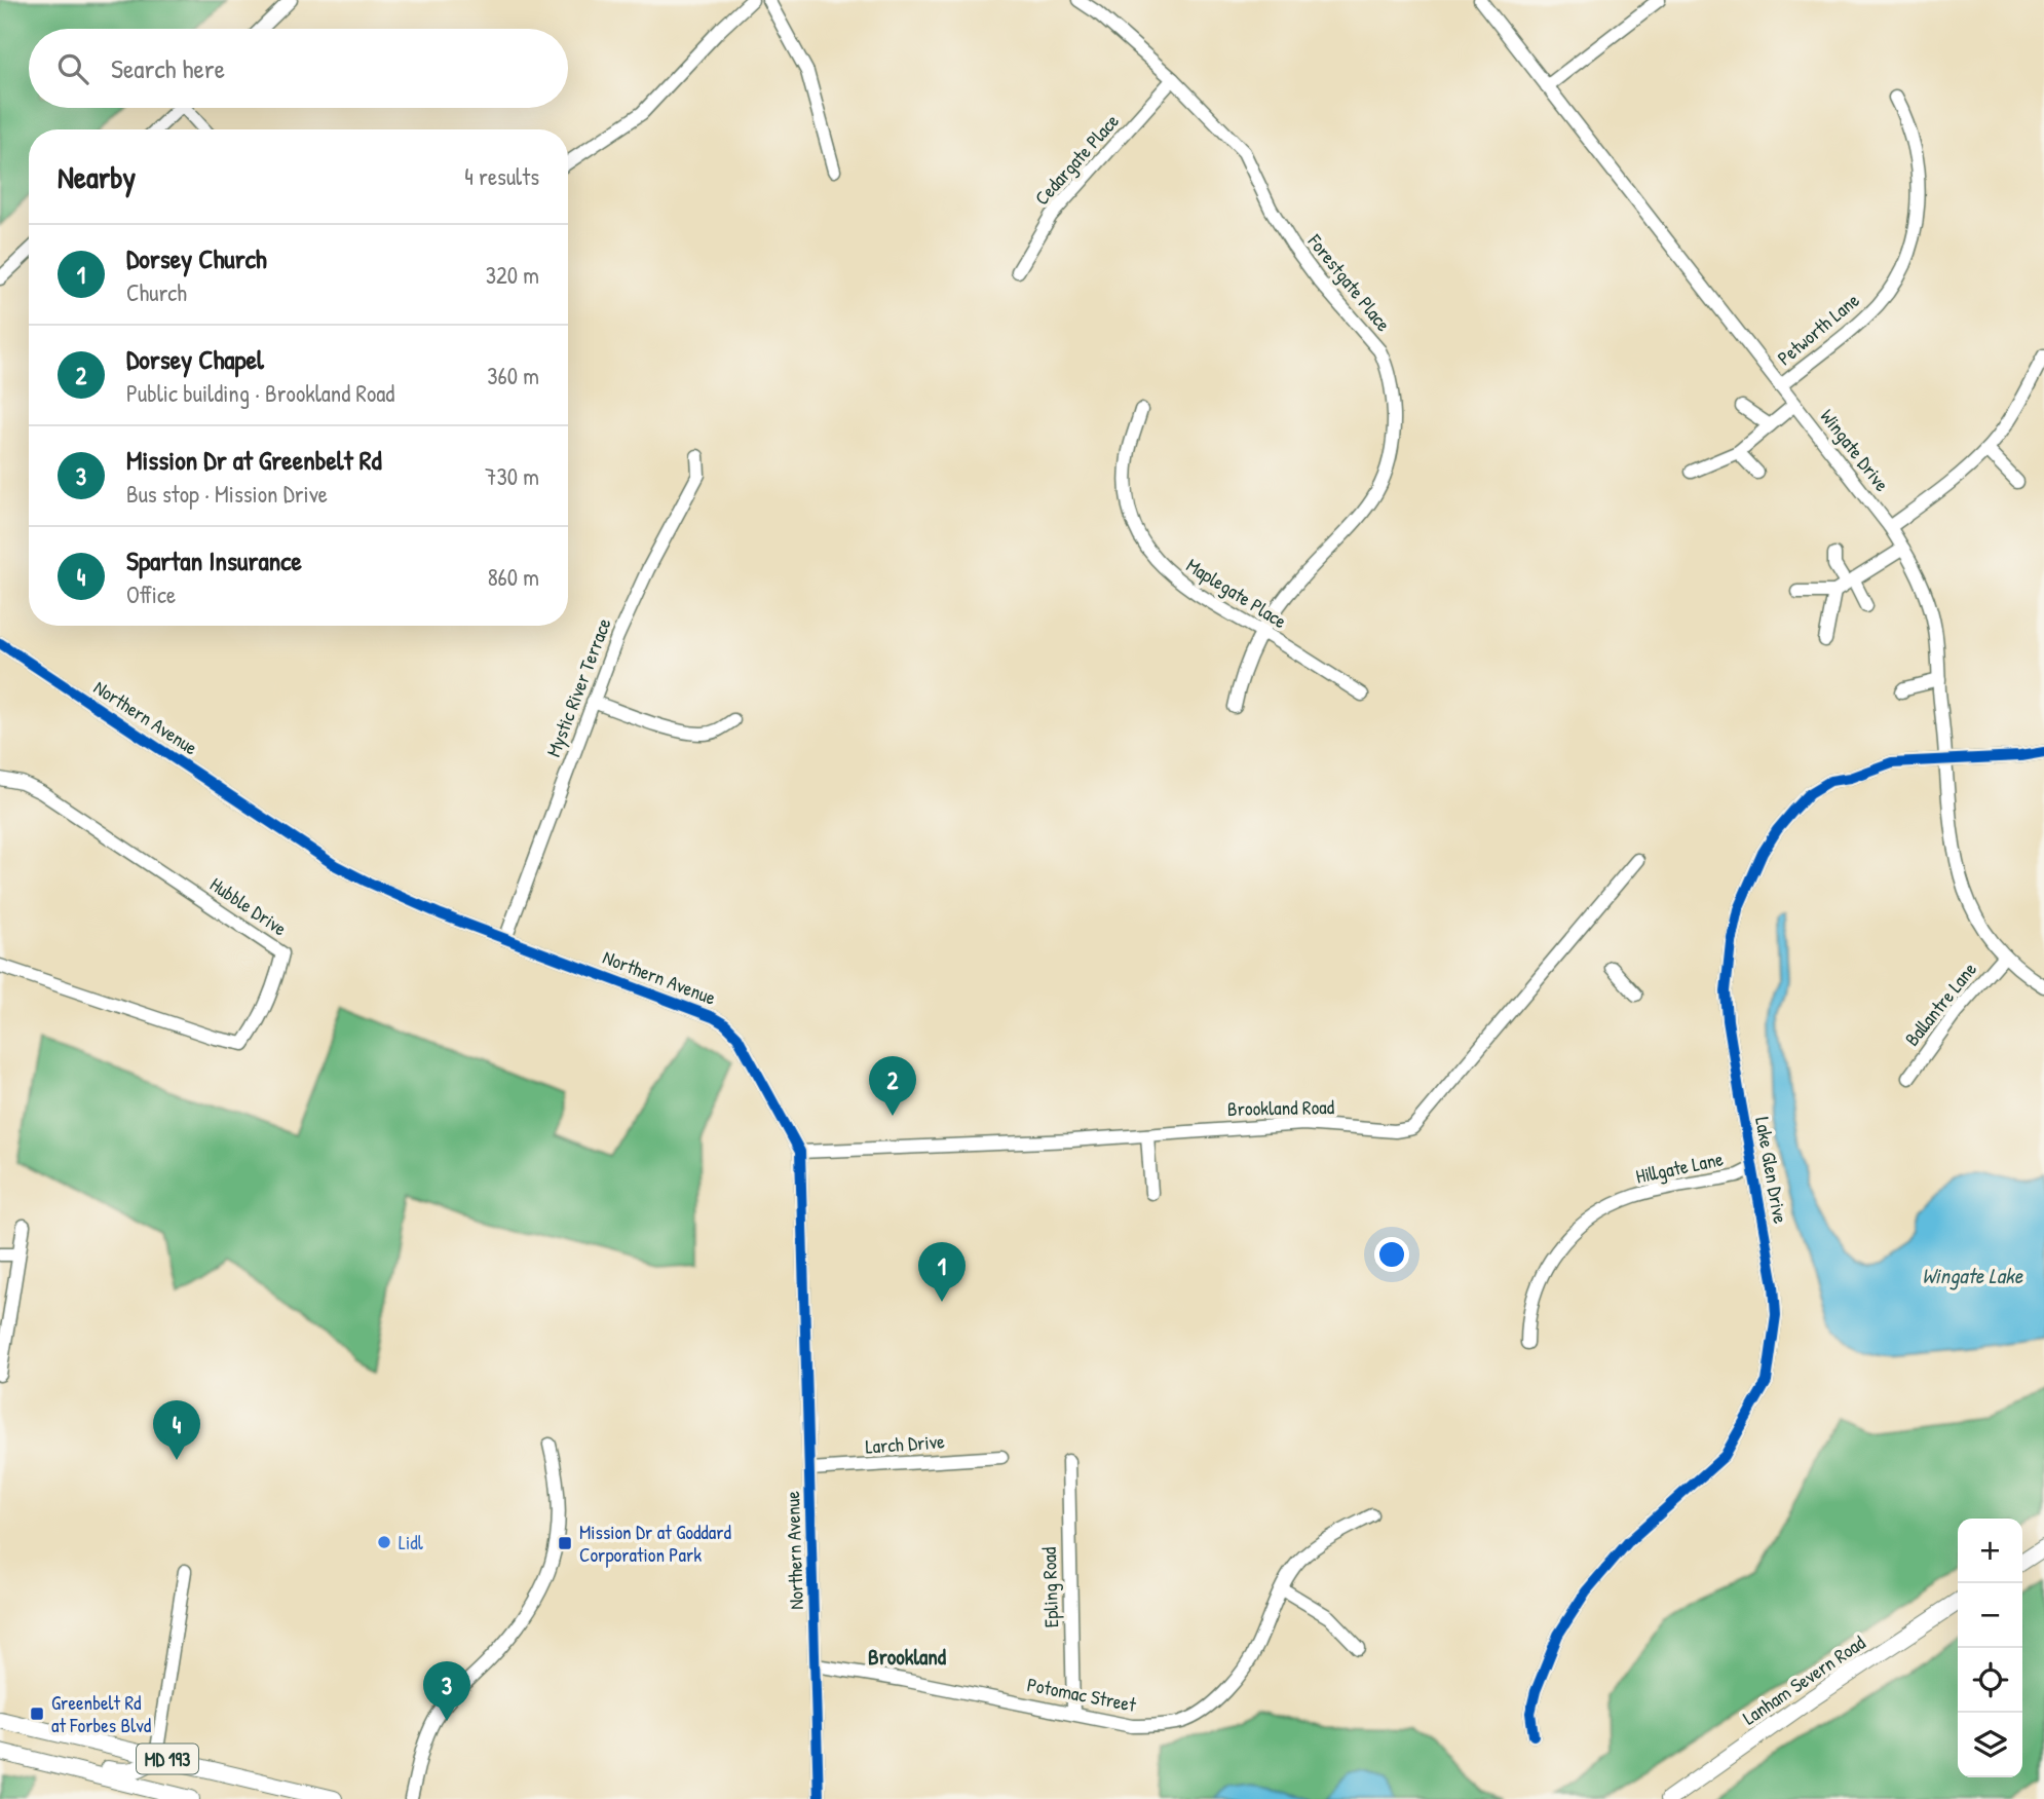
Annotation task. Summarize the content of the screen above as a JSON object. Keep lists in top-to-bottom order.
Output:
{
  "streets": {
    "main road": ["Lanham Severn Road", "MD 193"],
    "street": [
      "Cedargate Place",
      "Forestgate Place",
      "Petworth Lane",
      "Wingate Drive",
      "Maplegate Place",
      "Mystic River Terrace",
      "Northern Avenue",
      "Hubble Drive",
      "Ballantre Lane",
      "Brookland Road",
      "Hillgate Lane",
      "Lake Glen Drive",
      "Larch Drive",
      "Epling Road",
      "Potomac Street"
    ]
  },
  "crossings": [
    ["Cedargate Place", "Forestgate Place"],
    ["Forestgate Place", "Maplegate Place"],
    ["Petworth Lane", "Wingate Drive"],
    ["Wingate Drive", "Ballantre Lane"],
    ["Wingate Drive", "Lake Glen Drive"],
    ["Mystic River Terrace", "Northern Avenue"],
    ["Northern Avenue", "Brookland Road"],
    ["Northern Avenue", "Larch Drive"],
    ["Northern Avenue", "Potomac Street"],
    ["Hillgate Lane", "Lake Glen Drive"],
    ["Epling Road", "Potomac Street"]
  ],
  "districts": ["Brookland"],
  "water": ["Wingate Lake"],
  "places": {
    "other": ["Lidl"],
    "transit": ["Mission Dr at Goddard Corporation Park", "Greenbelt Rd at Forbes Blvd"]
  },
  "page": {
    "search": "Search here",
    "heading": ["Nearby", "4 results"],
    "list": [
      {
        "mark": "1",
        "name": "Dorsey Church",
        "note": "Church",
        "value": "320 m"
      },
      {
        "mark": "2",
        "name": "Dorsey Chapel",
        "note": "Public building · Brookland Road",
        "value": "360 m"
      },
      {
        "mark": "3",
        "name": "Mission Dr at Greenbelt Rd",
        "note": "Bus stop · Mission Drive",
        "value": "730 m"
      },
      {
        "mark": "4",
        "name": "Spartan Insurance",
        "note": "Office",
        "value": "860 m"
      }
    ],
    "pins": [
      "2",
      "1",
      "4",
      "3"
    ],
    "map_buttons": ["+", "−"]
  }
}
